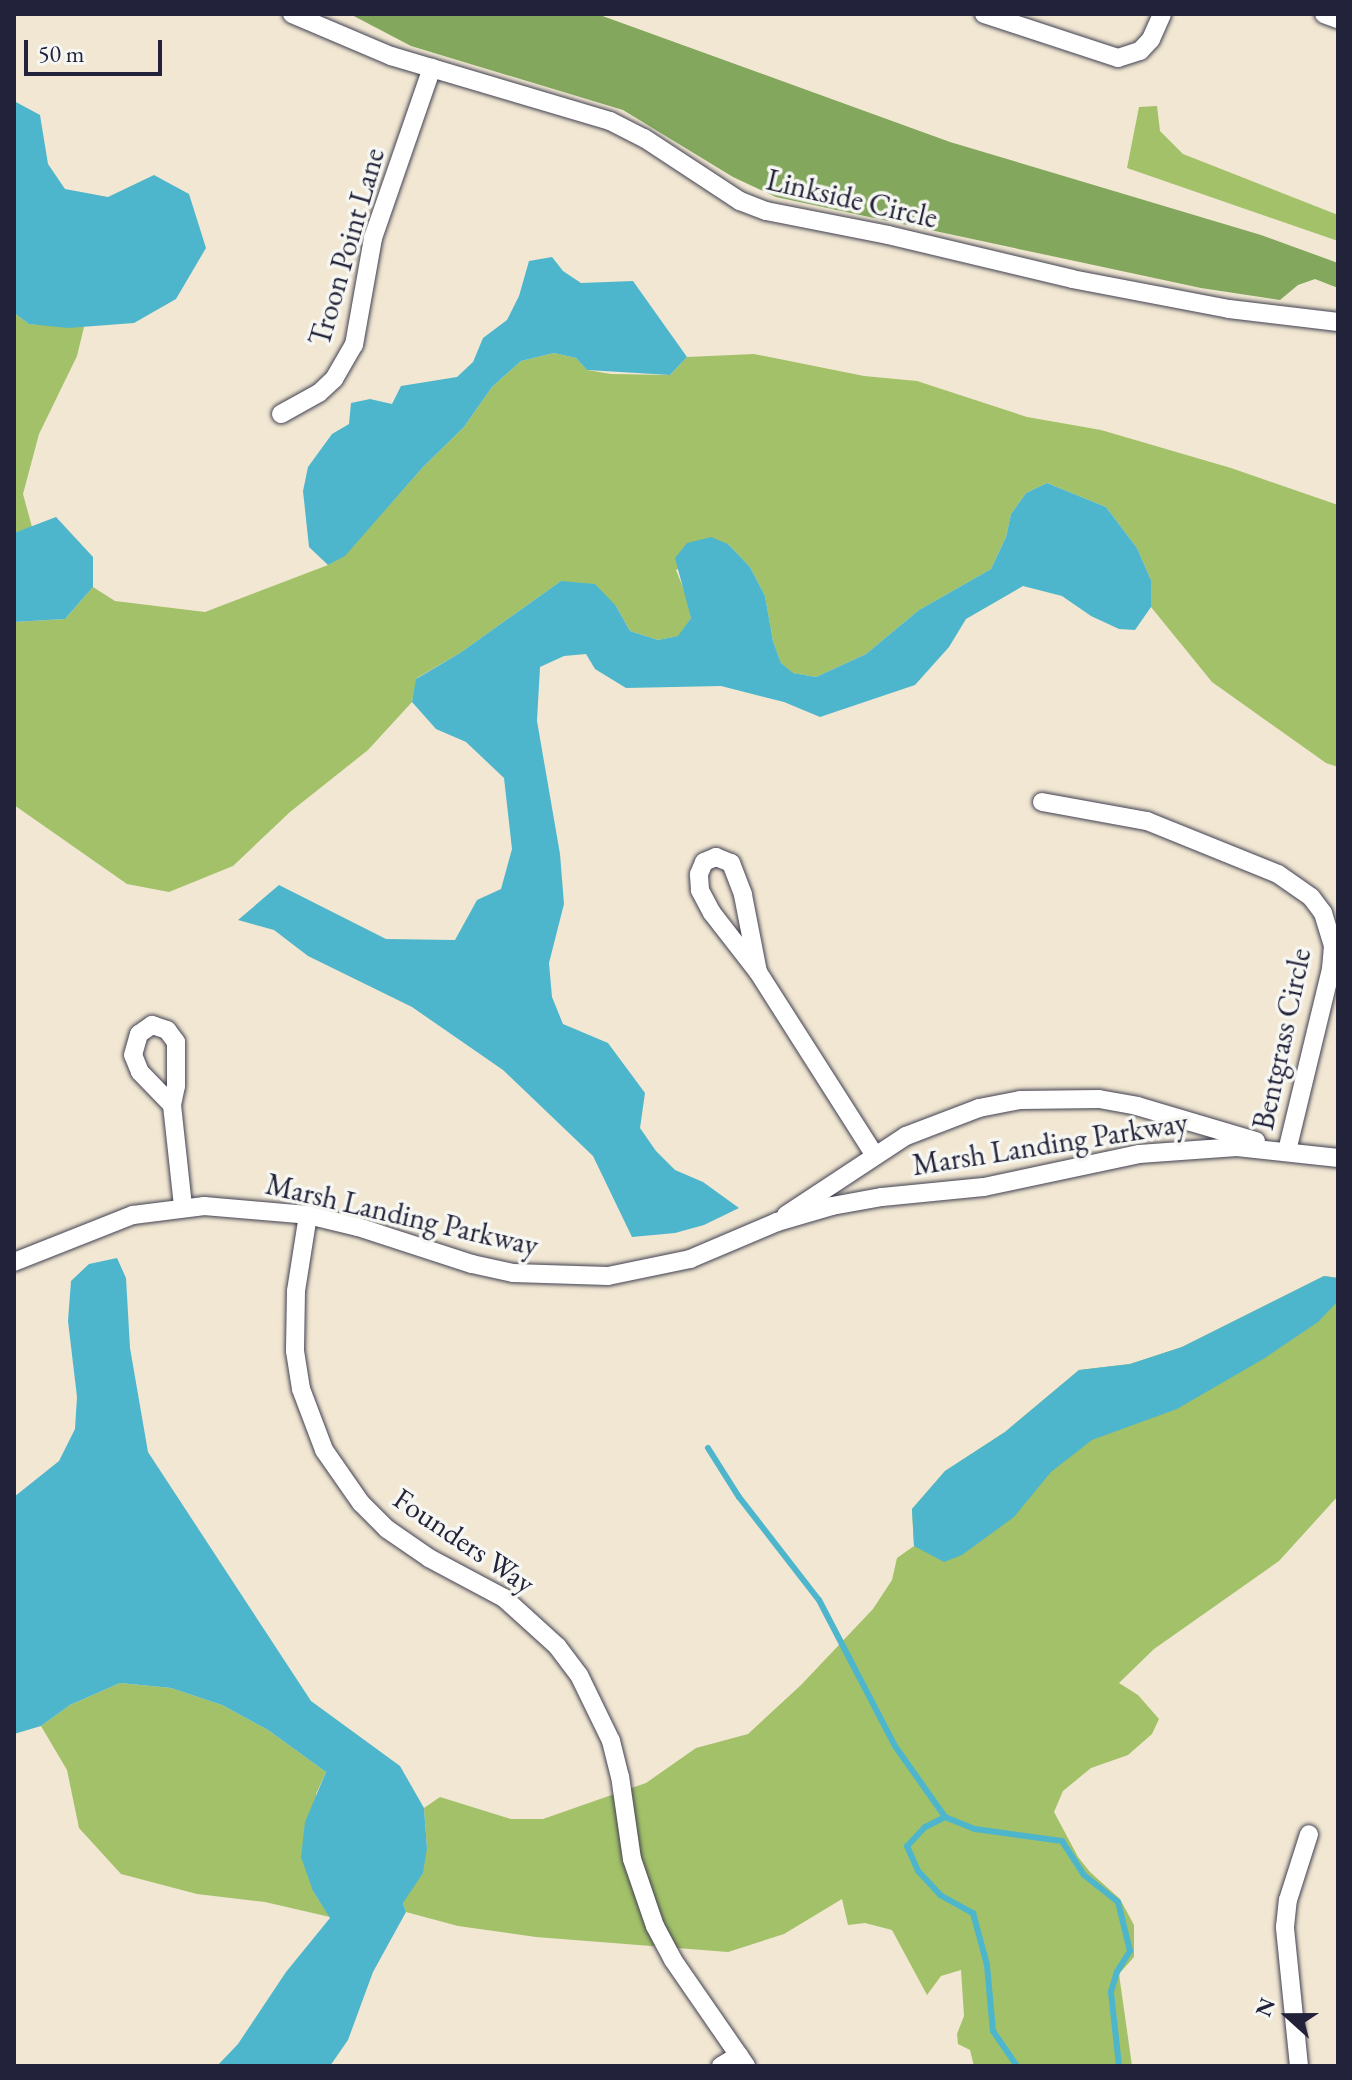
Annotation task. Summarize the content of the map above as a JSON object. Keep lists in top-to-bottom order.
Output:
{
  "streets": {
    "street": [
      "Linkside Circle",
      "Troon Point Lane",
      "Bentgrass Circle",
      "Marsh Landing Parkway",
      "Founders Way"
    ]
  },
  "crossings": [
    ["Linkside Circle", "Troon Point Lane"],
    ["Bentgrass Circle", "Marsh Landing Parkway"],
    ["Marsh Landing Parkway", "Founders Way"]
  ],
  "scale_bar": "50 m",
  "north": "left"
}
